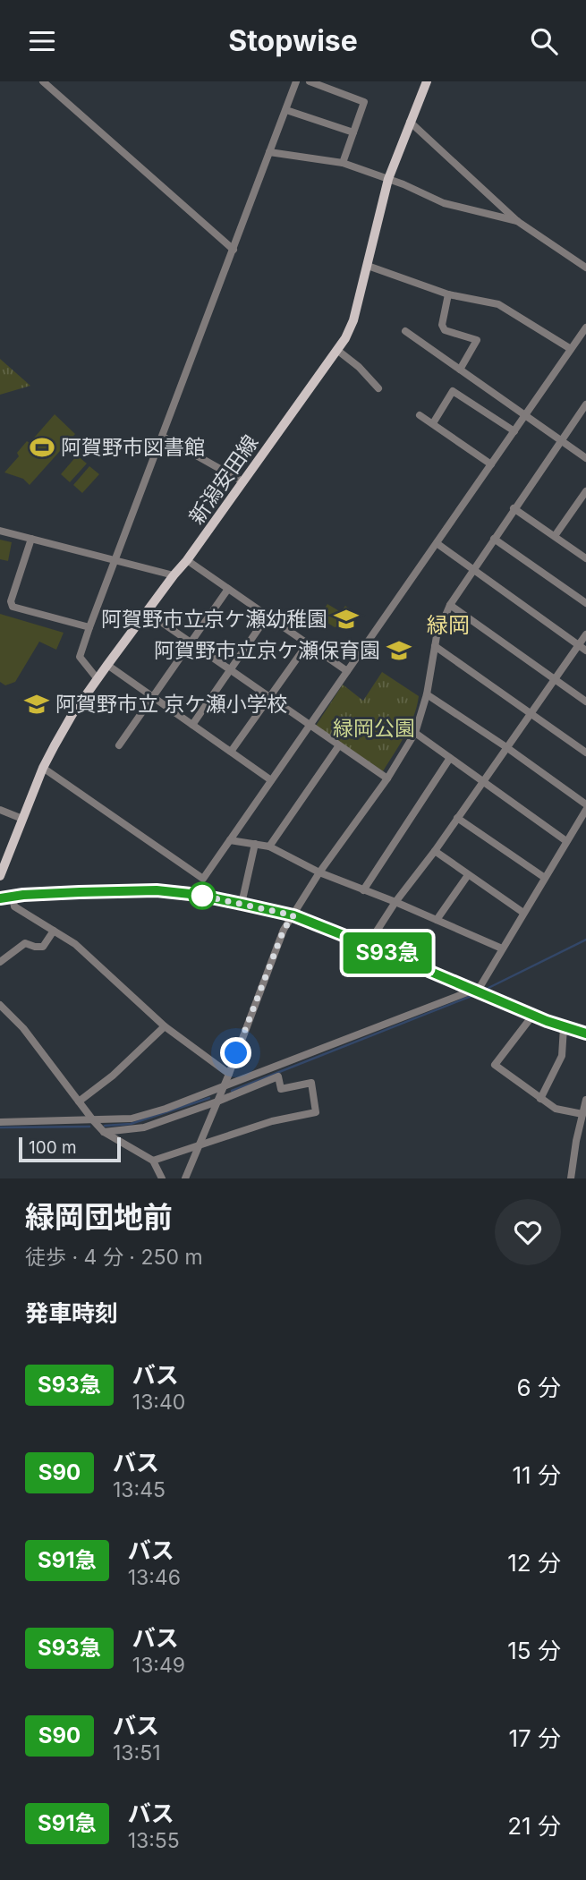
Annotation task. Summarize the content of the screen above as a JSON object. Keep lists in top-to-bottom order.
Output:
{
  "streets": {
    "main road": ["新潟安田線"]
  },
  "districts": ["緑岡"],
  "parks": ["緑岡公園"],
  "places": {
    "sports": ["阿賀野市図書館"],
    "school or university": ["阿賀野市立京ケ瀬幼稚園", "阿賀野市立京ケ瀬保育園", "阿賀野市立 京ケ瀬小学校"]
  },
  "lines": ["bus line S93急"],
  "scale_bar": "100 m",
  "page": {
    "header": "Stopwise",
    "on_map": "S93急",
    "scale": "100 m",
    "heading": [
      ["緑岡団地前", "徒歩 · 4 分 · 250 m"],
      "発車時刻"
    ],
    "list": [
      {
        "mark": "S93急",
        "name": "バス",
        "note": "13:40",
        "value": "6 分"
      },
      {
        "mark": "S90",
        "name": "バス",
        "note": "13:45",
        "value": "11 分"
      },
      {
        "mark": "S91急",
        "name": "バス",
        "note": "13:46",
        "value": "12 分"
      },
      {
        "mark": "S93急",
        "name": "バス",
        "note": "13:49",
        "value": "15 分"
      },
      {
        "mark": "S90",
        "name": "バス",
        "note": "13:51",
        "value": "17 分"
      },
      {
        "mark": "S91急",
        "name": "バス",
        "note": "13:55",
        "value": "21 分"
      }
    ]
  }
}
